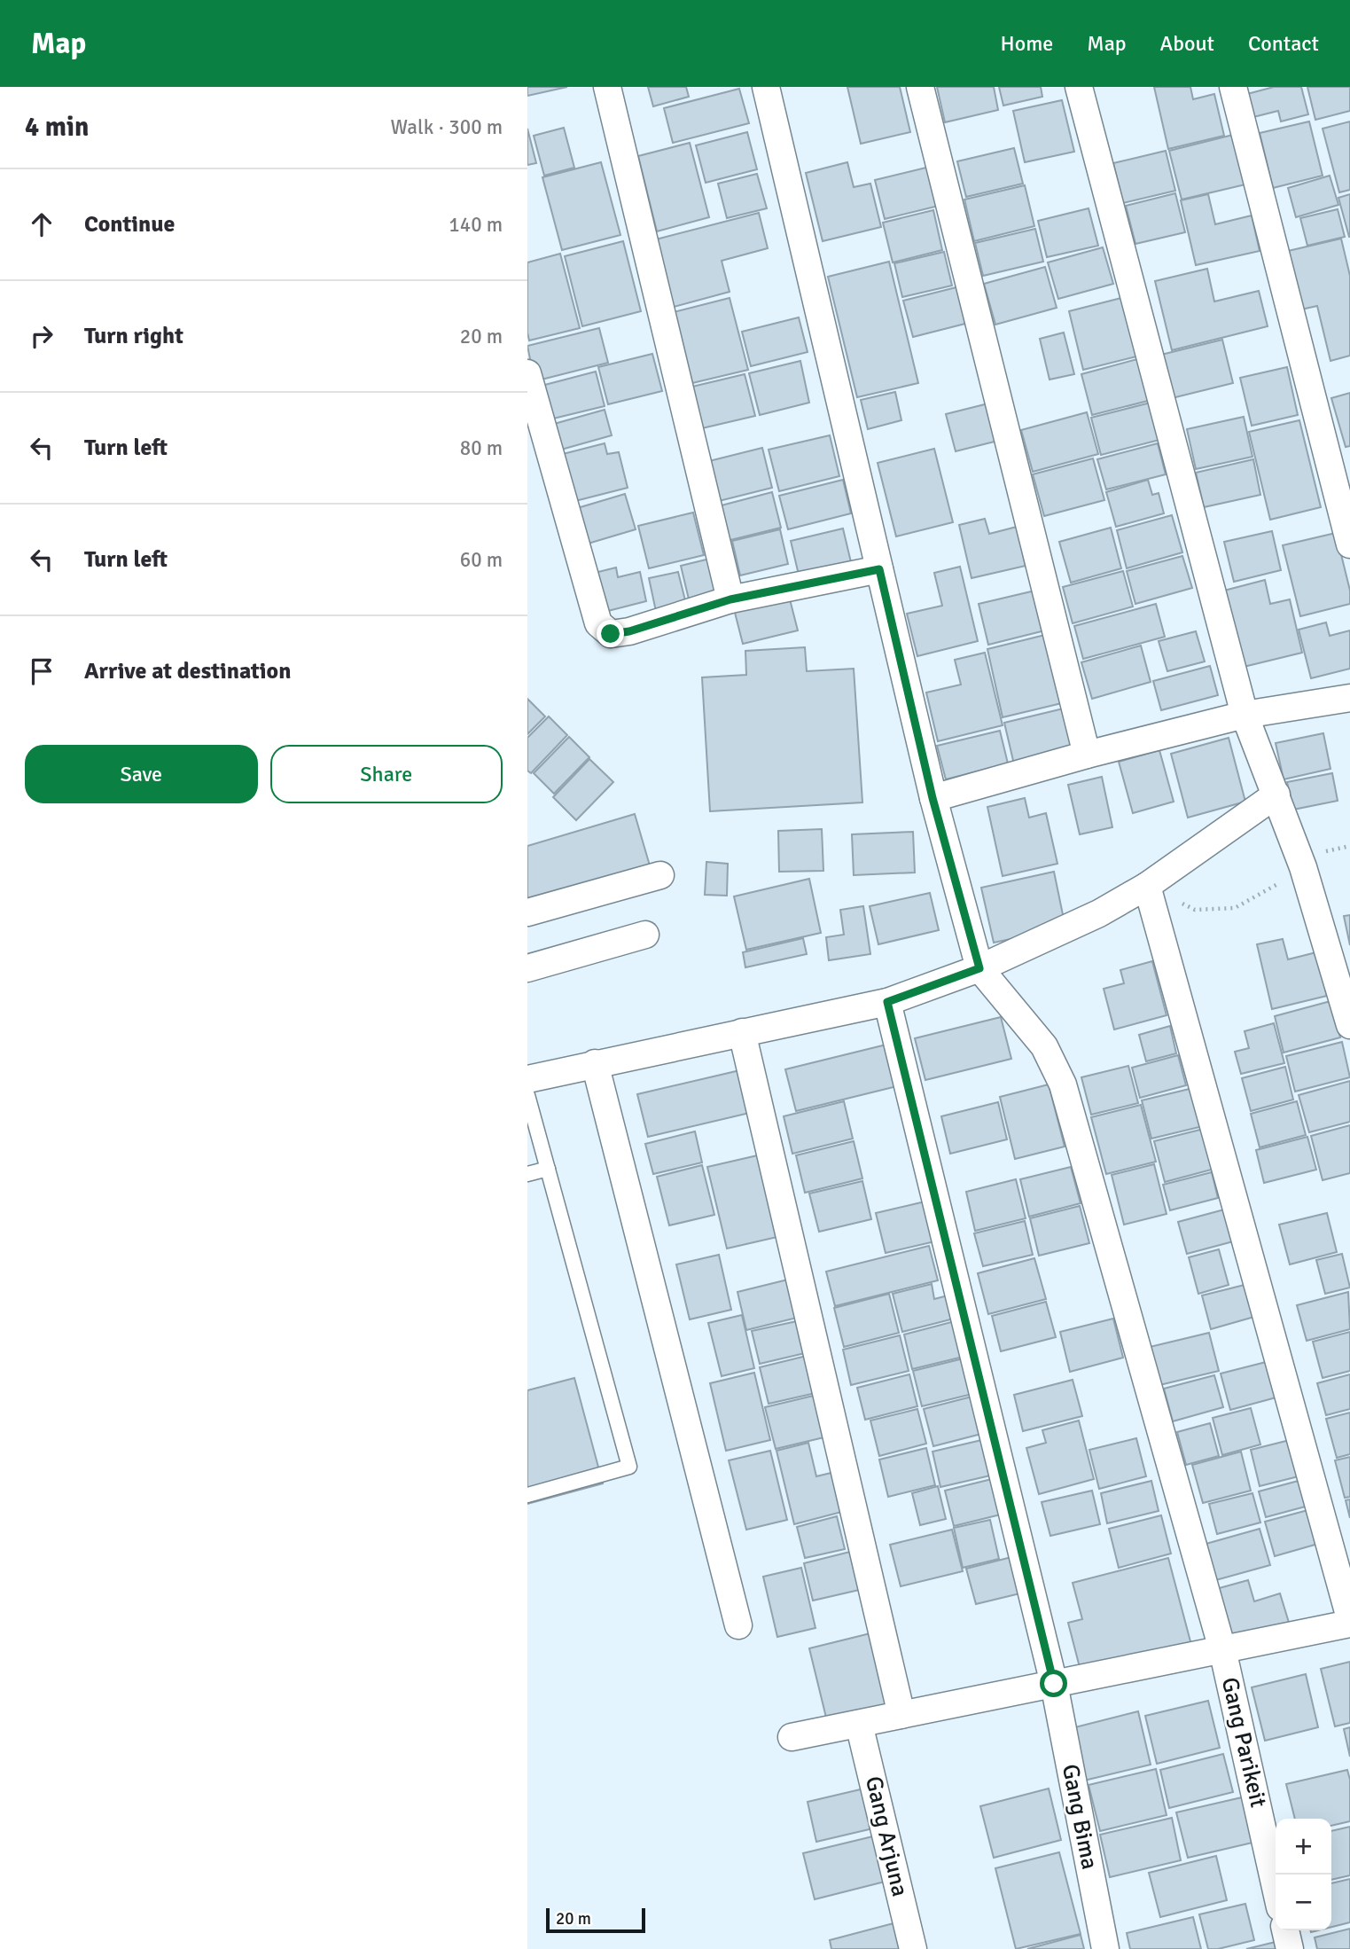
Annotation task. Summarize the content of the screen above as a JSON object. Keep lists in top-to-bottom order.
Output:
{
  "streets": {
    "street": ["Gang Parikeit", "Gang Bima", "Gang Arjuna"]
  },
  "scale_bar": "20 m",
  "page": {
    "header": "Map",
    "nav": [
      "Home",
      "Map",
      "About",
      "Contact"
    ],
    "heading": ["4 min", "Walk · 300 m"],
    "list": [
      ["Continue", "140 m"],
      ["Turn right", "20 m"],
      ["Turn left", "80 m"],
      ["Turn left", "60 m"],
      "Arrive at destination"
    ],
    "buttons": ["Save", "Share"],
    "map_buttons": ["+", "−"],
    "scale": "20 m"
  }
}
